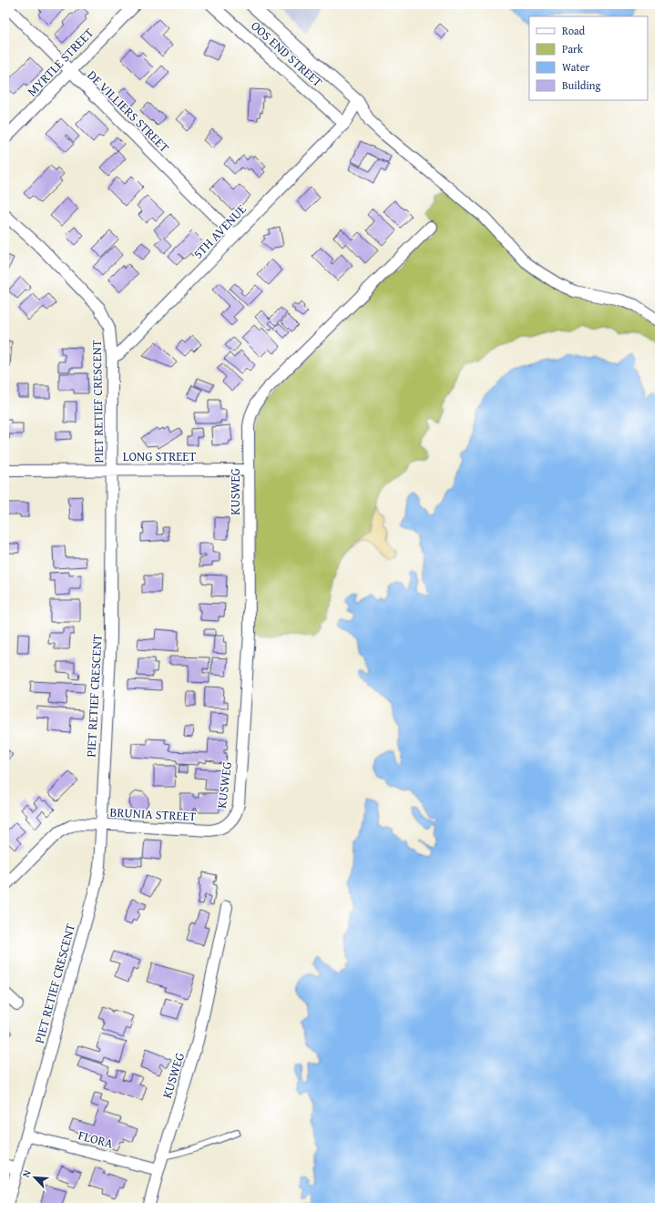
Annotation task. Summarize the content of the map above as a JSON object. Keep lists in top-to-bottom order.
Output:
{
  "streets": {
    "street": [
      "OOS END STREET",
      "MYRTLE STREET",
      "DE VILLIERS STREET",
      "5TH AVENUE",
      "PIET RETIEF CRESCENT",
      "LONG STREET",
      "KUSWEG",
      "BRUNIA STREET",
      "FLORA"
    ]
  },
  "crossings": [
    ["OOS END STREET", "5TH AVENUE"],
    ["MYRTLE STREET", "DE VILLIERS STREET"],
    ["DE VILLIERS STREET", "5TH AVENUE"],
    ["5TH AVENUE", "PIET RETIEF CRESCENT"],
    ["PIET RETIEF CRESCENT", "LONG STREET"],
    ["PIET RETIEF CRESCENT", "BRUNIA STREET"],
    ["PIET RETIEF CRESCENT", "FLORA"],
    ["LONG STREET", "KUSWEG"],
    ["KUSWEG", "BRUNIA STREET"],
    ["KUSWEG", "FLORA"]
  ],
  "legend": [
    "Road",
    "Park",
    "Water",
    "Building"
  ],
  "north": "top left"
}
